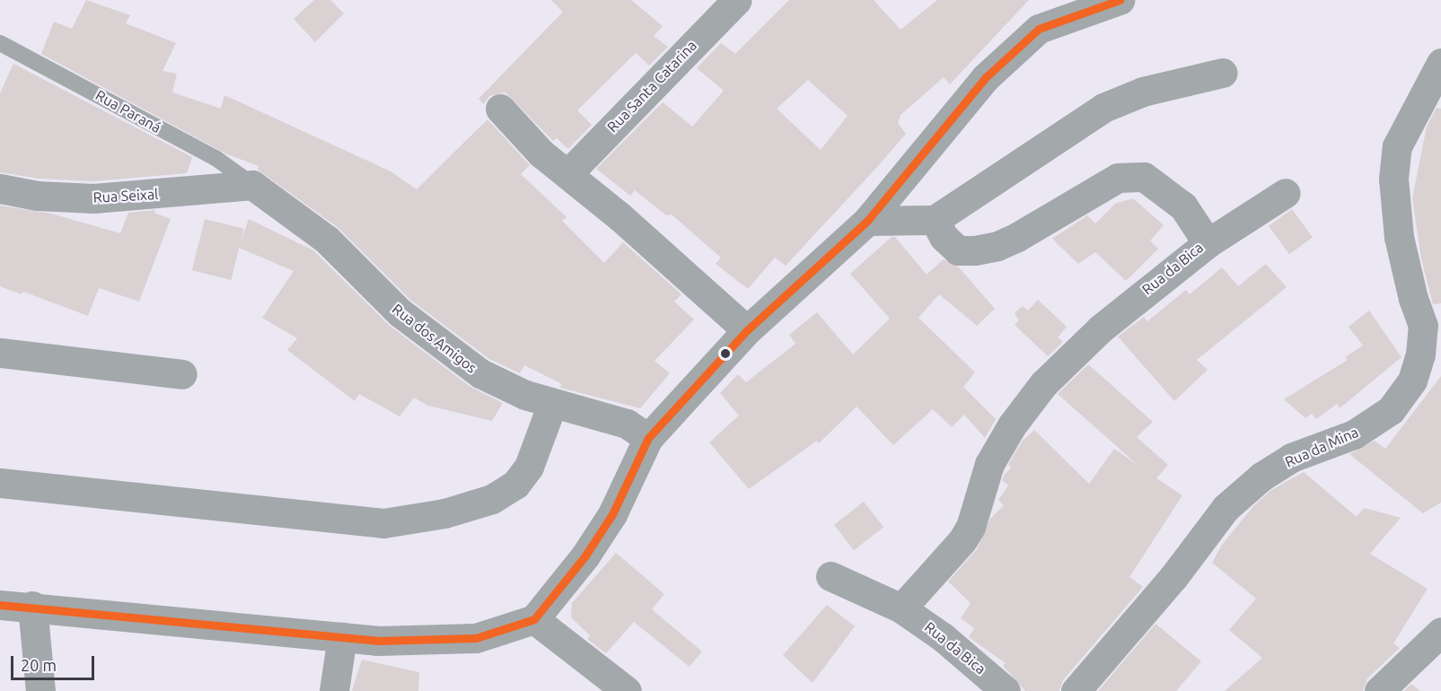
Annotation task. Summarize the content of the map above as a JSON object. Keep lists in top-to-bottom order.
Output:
{
  "streets": {
    "street": [
      "Rua Santa Catarina",
      "Rua Seixal",
      "Rua da Bica",
      "Rua dos Amigos",
      "Rua da Mina"
    ],
    "lane": ["Rua Paraná"]
  },
  "crossings": [
    ["Rua Paraná", "Rua Seixal"],
    ["Rua Paraná", "Rua dos Amigos"],
    ["Rua Seixal", "Rua dos Amigos"]
  ],
  "scale_bar": "20 m"
}
